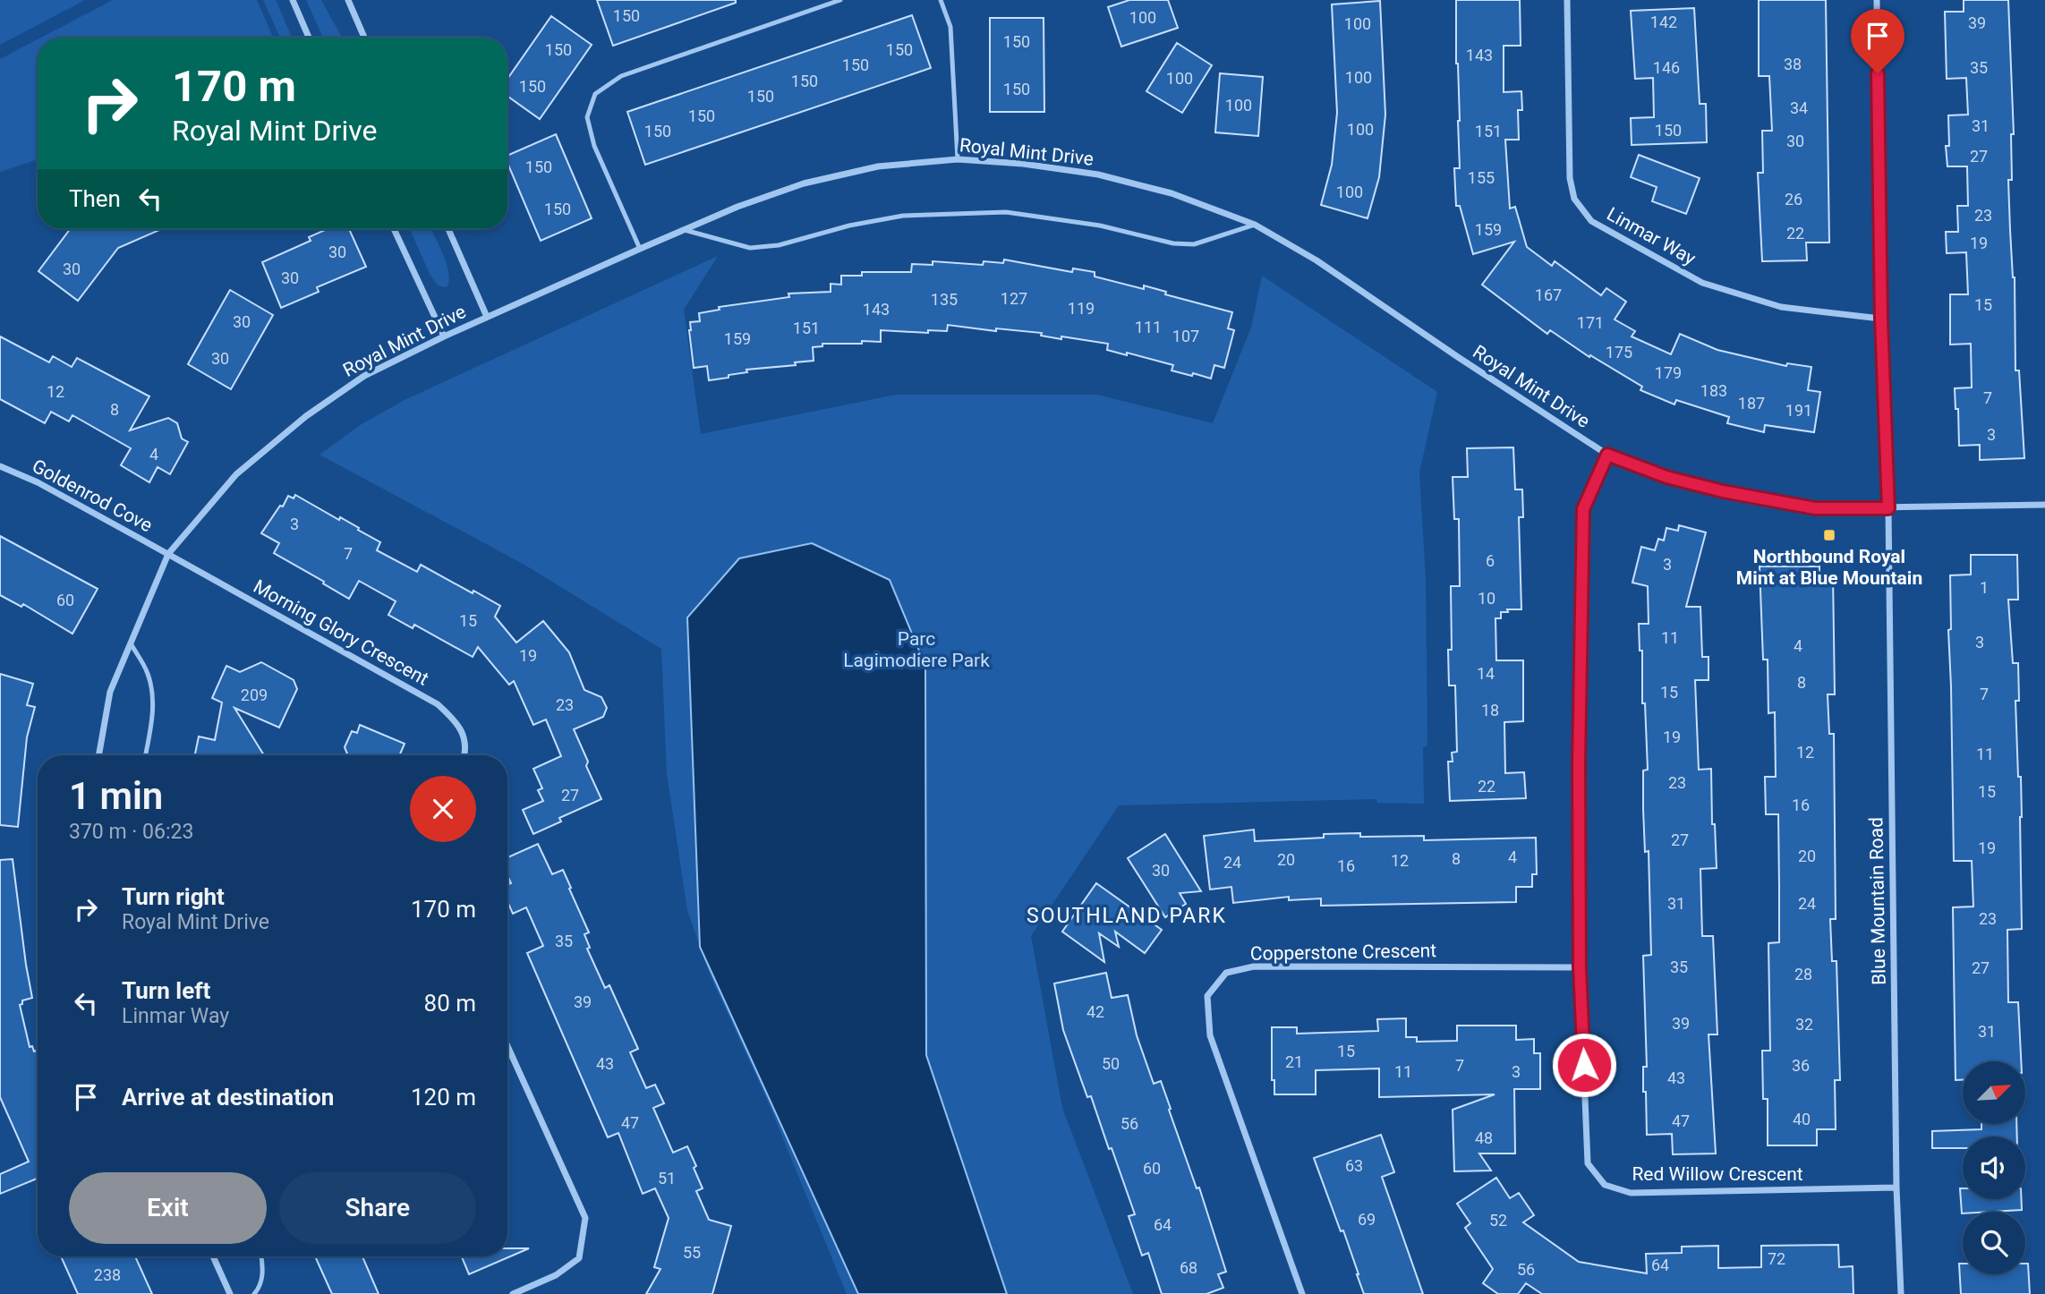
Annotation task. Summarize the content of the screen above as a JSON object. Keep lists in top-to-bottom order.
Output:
{
  "streets": {
    "street": [
      "Royal Mint Drive",
      "Linmar Way",
      "Goldenrod Cove",
      "Morning Glory Crescent",
      "Blue Mountain Road",
      "Copperstone Crescent",
      "Red Willow Crescent"
    ]
  },
  "crossings": [
    ["Royal Mint Drive", "Goldenrod Cove"],
    ["Royal Mint Drive", "Morning Glory Crescent"],
    ["Royal Mint Drive", "Blue Mountain Road"],
    ["Royal Mint Drive", "Red Willow Crescent"],
    ["Goldenrod Cove", "Morning Glory Crescent"],
    ["Blue Mountain Road", "Red Willow Crescent"],
    ["Copperstone Crescent", "Red Willow Crescent"]
  ],
  "districts": ["SOUTHLAND PARK"],
  "parks": ["Parc Lagimodiere Park"],
  "places": {
    "transit": ["Northbound Royal Mint at Blue Mountain"]
  },
  "house_numbers": [
    "150",
    "100",
    "142",
    "39",
    "100",
    "150",
    "150",
    "150",
    "143",
    "38",
    "150",
    "146",
    "35",
    "100",
    "100",
    "150",
    "150",
    "150",
    "150",
    "100",
    "34",
    "150",
    "31",
    "100",
    "150",
    "150",
    "151",
    "30",
    "27",
    "150",
    "155",
    "100",
    "26",
    "150",
    "23",
    "159",
    "22",
    "19",
    "30",
    "30",
    "30",
    "167",
    "127",
    "135",
    "15",
    "119",
    "143",
    "30",
    "171",
    "111",
    "151",
    "107",
    "159",
    "175",
    "30",
    "179",
    "183",
    "12",
    "7",
    "187",
    "8",
    "191",
    "3",
    "4",
    "3",
    "7",
    "6",
    "3",
    "1",
    "10",
    "60",
    "15",
    "11",
    "3",
    "4",
    "19",
    "14",
    "8",
    "15",
    "7",
    "209",
    "23",
    "18",
    "19",
    "12",
    "11",
    "23",
    "22",
    "15",
    "27",
    "16",
    "27",
    "19",
    "20",
    "4",
    "8",
    "20",
    "12",
    "24",
    "16",
    "30",
    "31",
    "24",
    "23",
    "35",
    "35",
    "27",
    "28",
    "39",
    "42",
    "39",
    "32",
    "31",
    "15",
    "21",
    "43",
    "50",
    "7",
    "36",
    "11",
    "3",
    "43",
    "40",
    "47",
    "47",
    "56",
    "48",
    "63",
    "60",
    "51",
    "69",
    "52",
    "64",
    "55",
    "72",
    "64",
    "68",
    "56",
    "238"
  ],
  "north": "top right",
  "page": {
    "turn": ["170 m", "Royal Mint Drive"],
    "then": "Then",
    "heading": ["1 min", "370 m · 06:23"],
    "list": [
      {
        "name": "Turn right",
        "note": "Royal Mint Drive",
        "value": "170 m"
      },
      {
        "name": "Turn left",
        "note": "Linmar Way",
        "value": "80 m"
      },
      {
        "name": "Arrive at destination",
        "value": "120 m"
      }
    ],
    "buttons": ["Exit", "Share"]
  }
}
